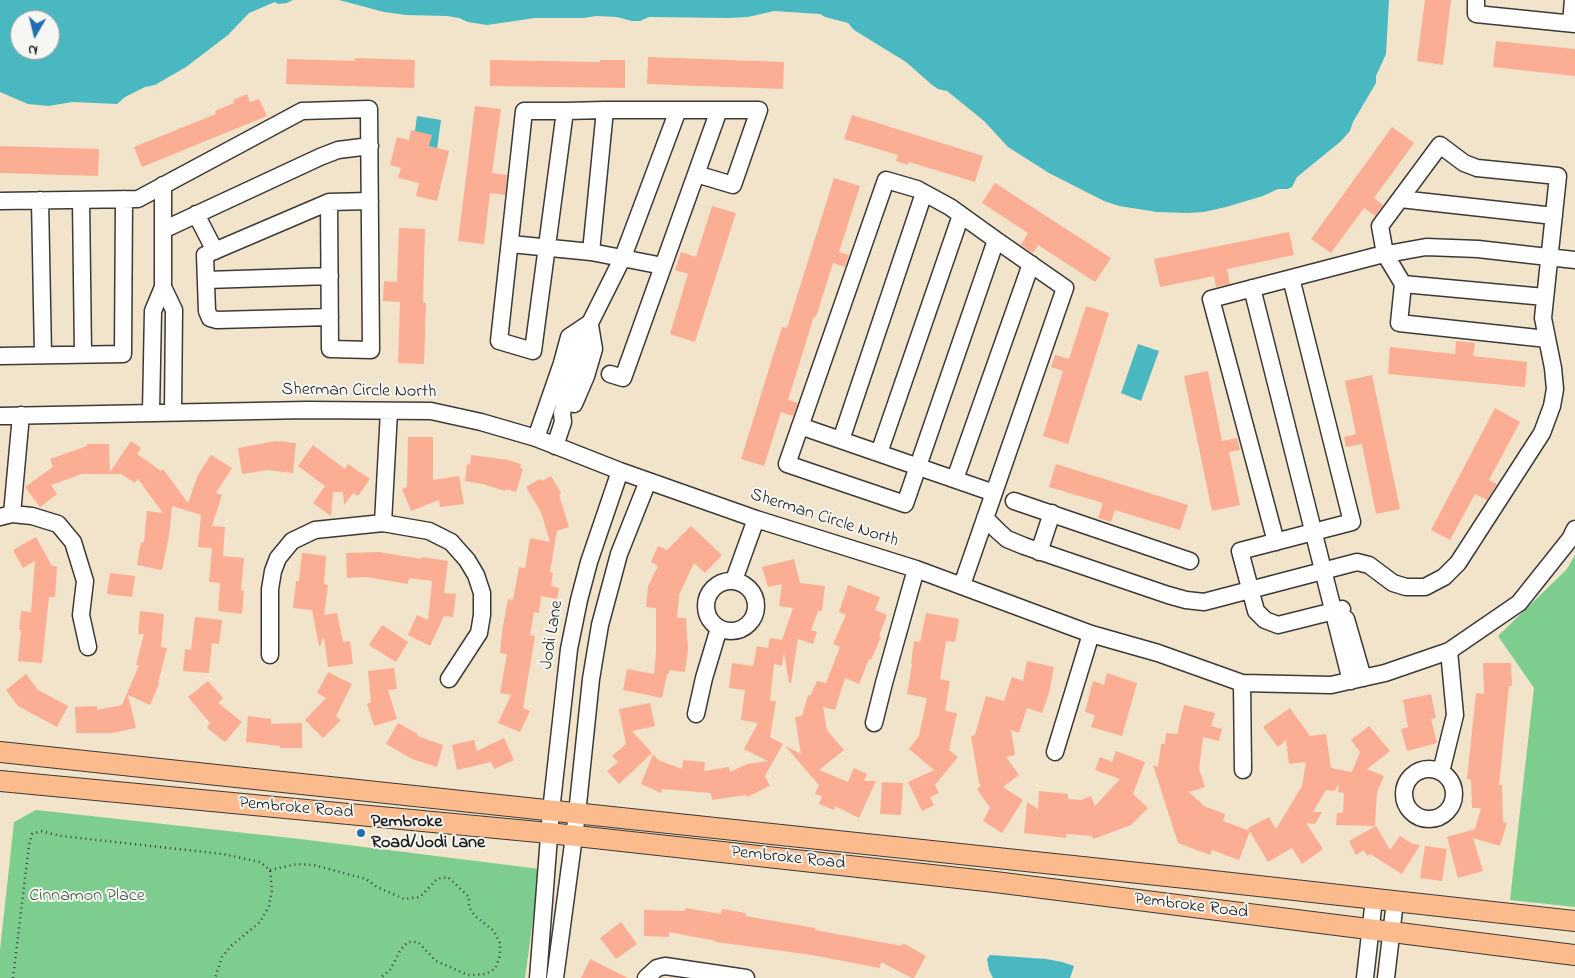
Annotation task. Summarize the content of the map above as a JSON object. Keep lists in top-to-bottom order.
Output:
{
  "streets": {
    "main road": ["Pembroke Road"],
    "street": ["Sherman Circle North", "Jodi Lane"]
  },
  "crossings": [
    ["Sherman Circle North", "Jodi Lane"],
    ["Jodi Lane", "Pembroke Road"]
  ],
  "parks": ["Cinnamon Place"],
  "places": ["Pembroke Road/Jodi Lane"],
  "north": "bottom"
}
